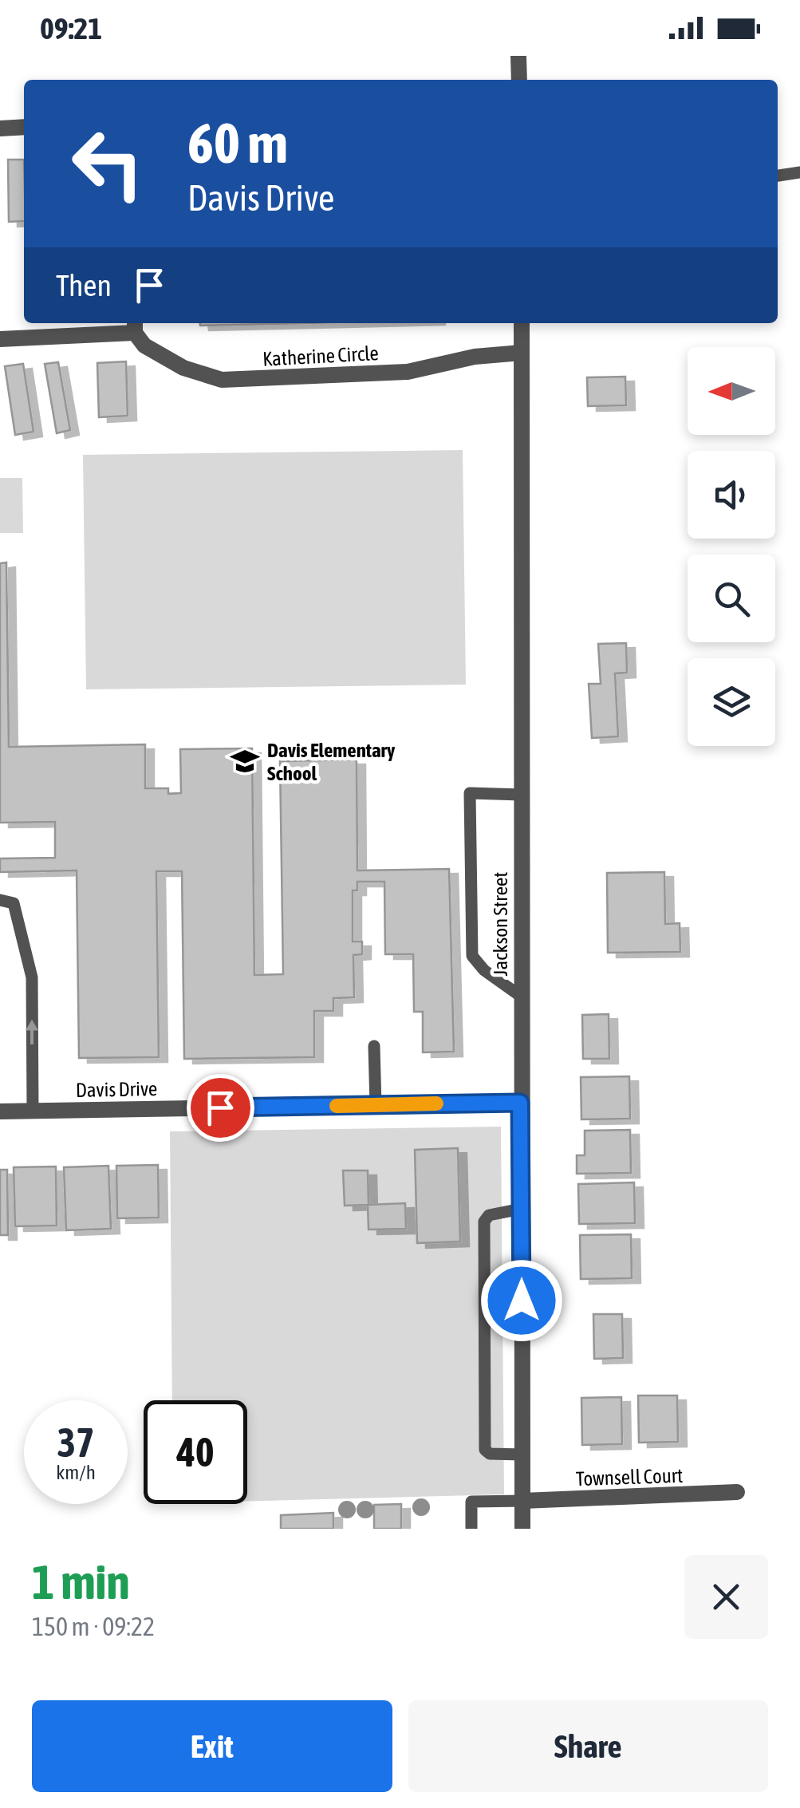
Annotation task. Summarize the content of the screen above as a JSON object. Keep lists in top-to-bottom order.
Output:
{
  "streets": {
    "street": [
      "Katherine Circle",
      "Jackson Street",
      "Davis Drive",
      "Townsell Court"
    ]
  },
  "crossings": [
    ["Katherine Circle", "Jackson Street"],
    ["Jackson Street", "Davis Drive"],
    ["Jackson Street", "Townsell Court"]
  ],
  "places": {
    "school or university": ["Davis Elementary School"]
  },
  "north": "left",
  "page": {
    "status": "09:21",
    "turn": ["60 m", "Davis Drive"],
    "then": "Then",
    "speed": "37 km/h",
    "limit": "40",
    "heading": ["1 min", "150 m · 09:22"],
    "buttons": ["Exit", "Share"]
  }
}
